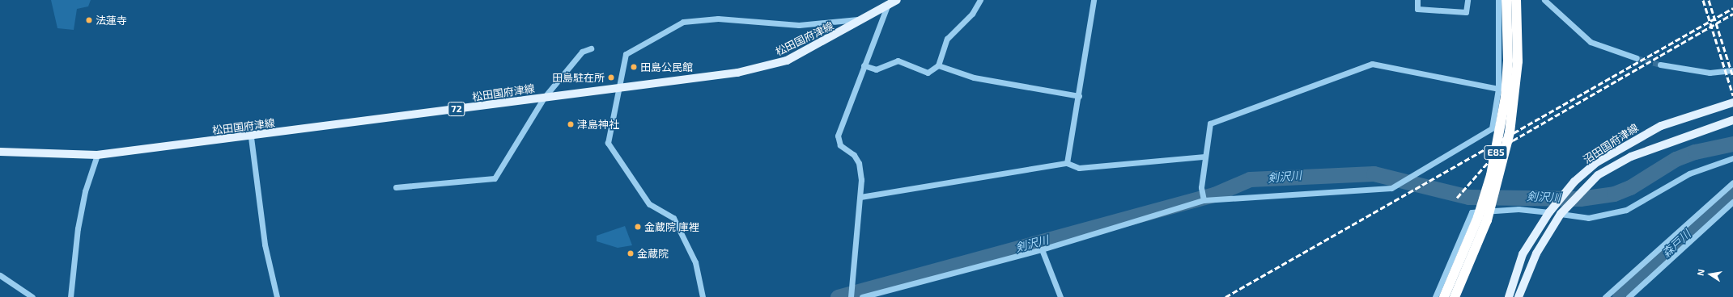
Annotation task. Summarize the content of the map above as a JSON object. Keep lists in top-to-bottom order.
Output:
{
  "streets": {
    "highway": ["E85"],
    "main road": ["松田国府津線", "72", "沼田国府津線"]
  },
  "water": ["剣沢川", "森戸川"],
  "places": [
    "法蓮寺",
    "田島公民館",
    "田島駐在所",
    "津島神社",
    "金蔵院 庫裡",
    "金蔵院"
  ],
  "north": "left"
}
